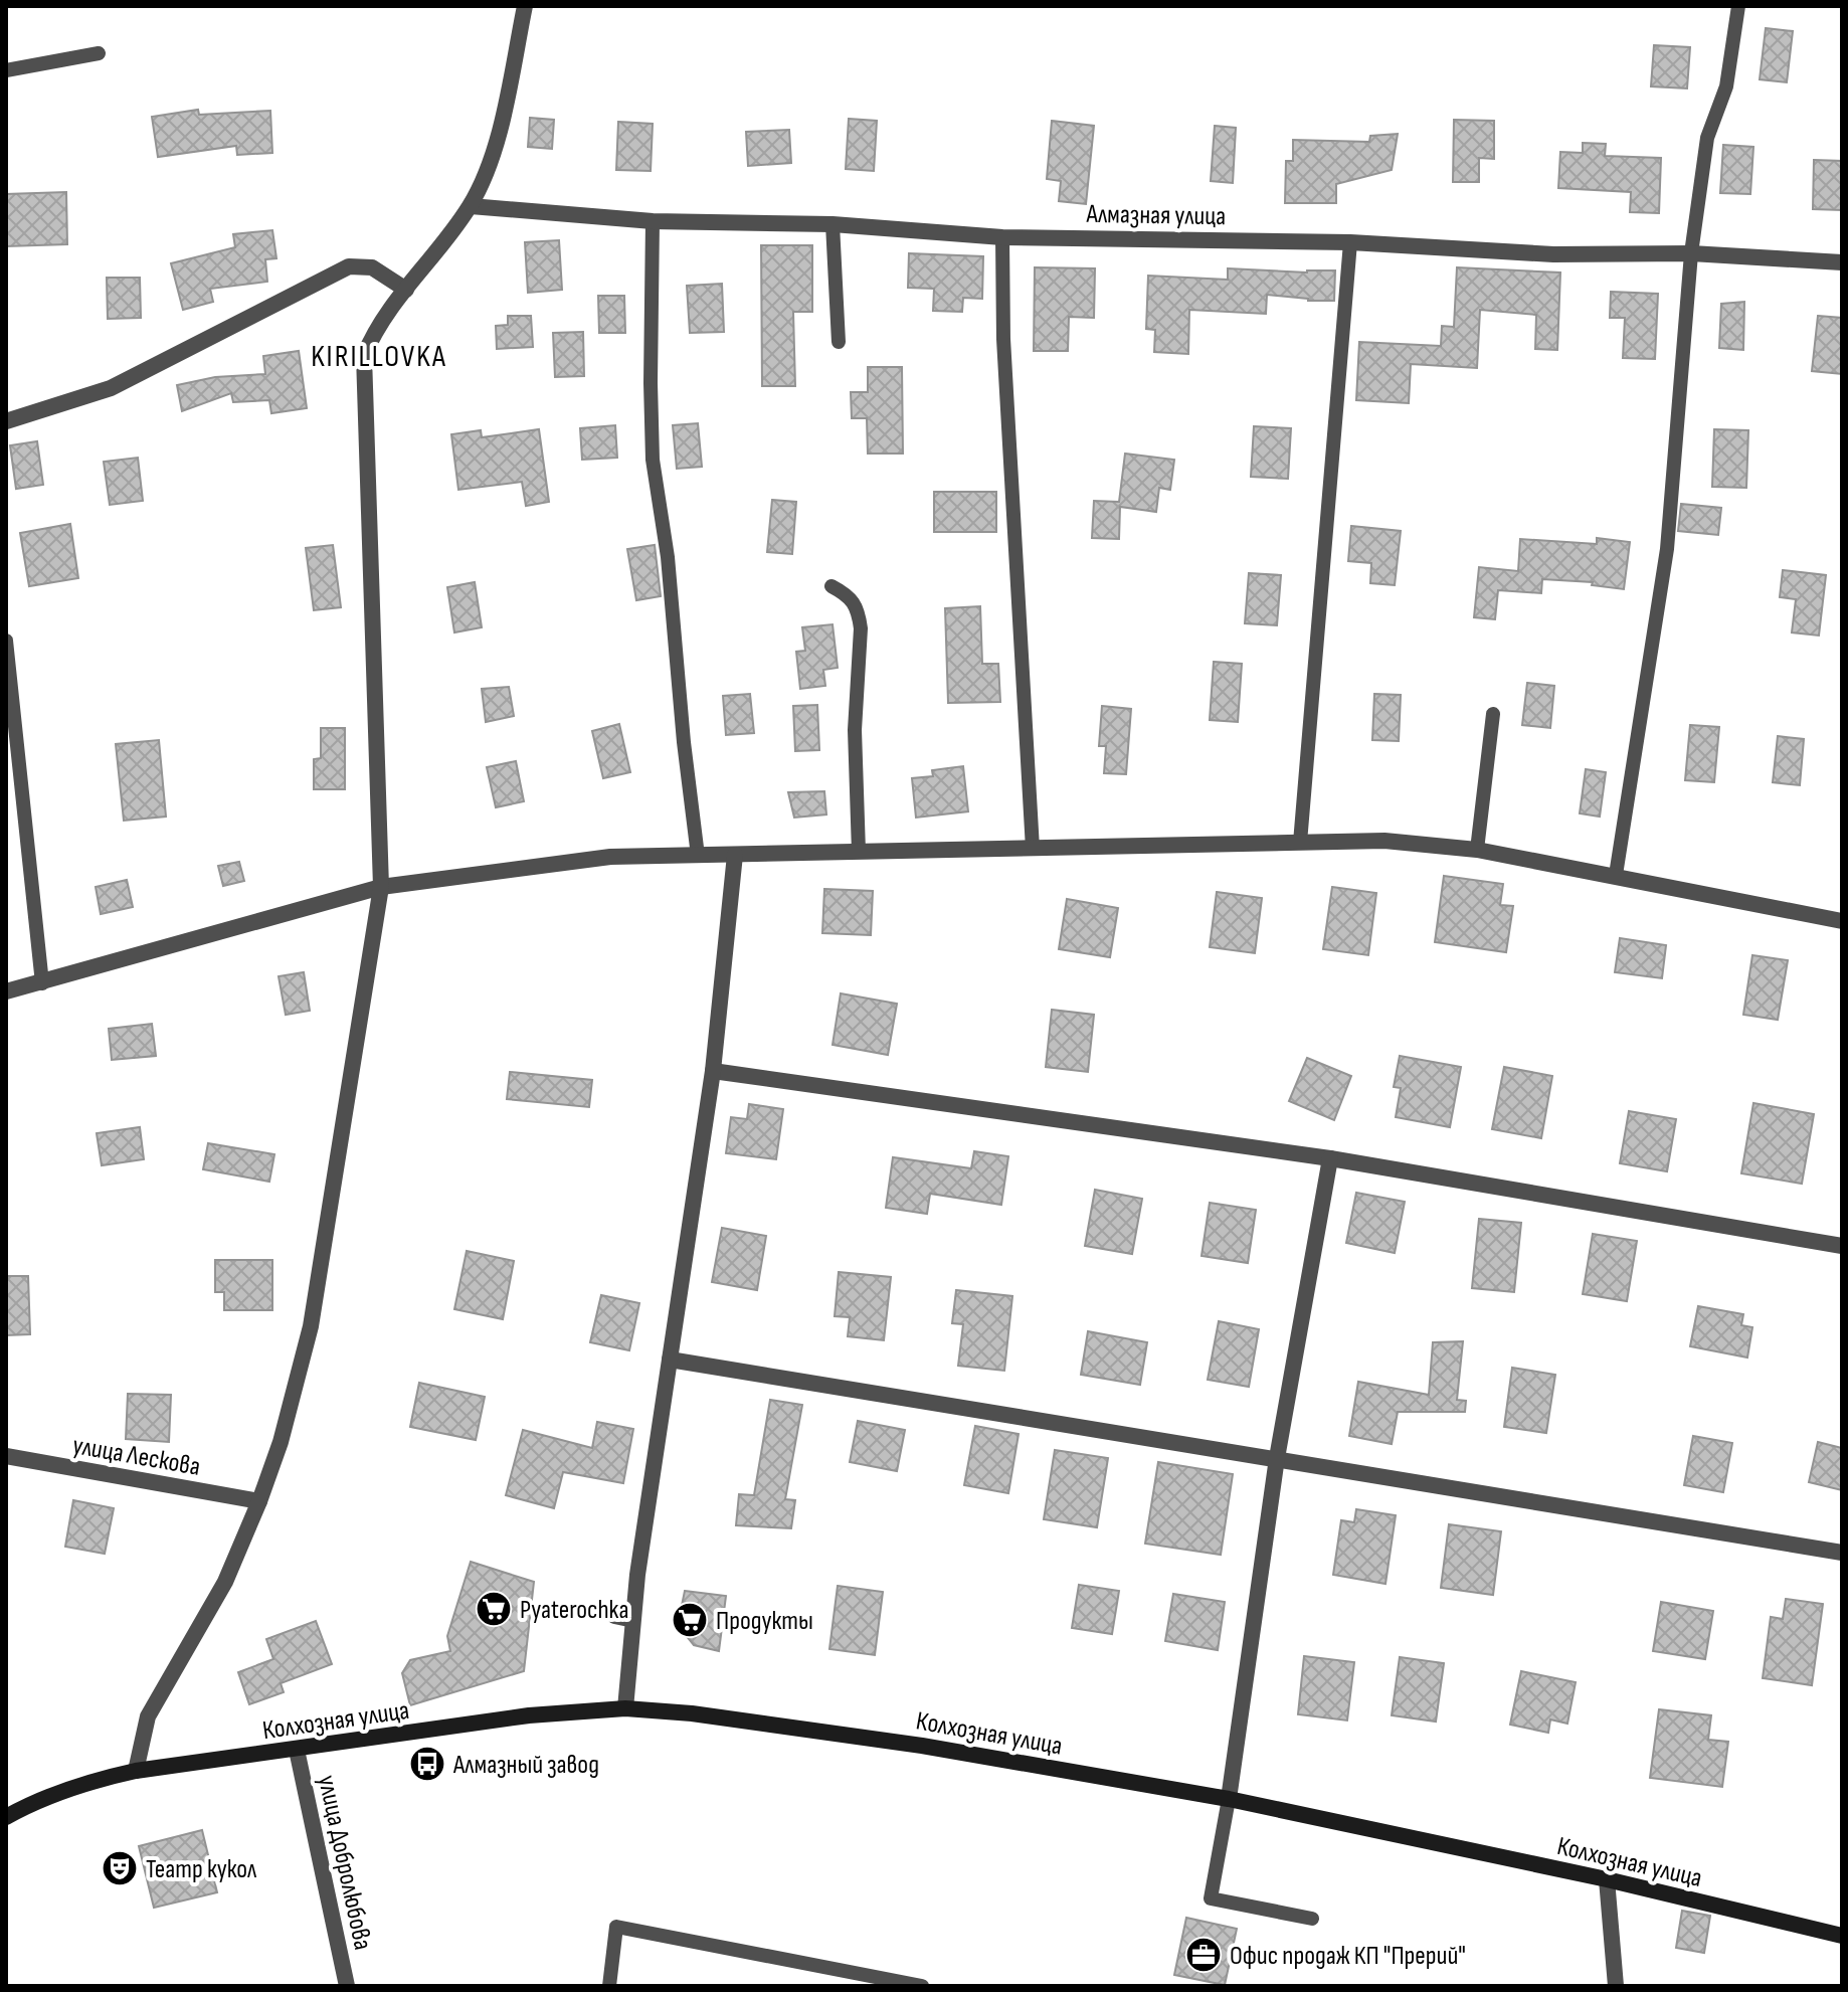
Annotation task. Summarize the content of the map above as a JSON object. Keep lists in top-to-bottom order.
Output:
{
  "streets": {
    "main road": ["Колхозная улица"],
    "street": ["Алмазная улица", "улица Лескова", "улица Добролюбова"]
  },
  "crossings": [
    ["Колхозная улица", "улица Добролюбова"]
  ],
  "districts": ["KIRILLOVKA"],
  "places": {
    "supermarket": ["Pyaterochka", "Продукты"],
    "bus stop": ["Алмазный завод"],
    "theatre": ["Театр кукол"],
    "office": ["Офис продаж КП \"Прерий\""]
  }
}
